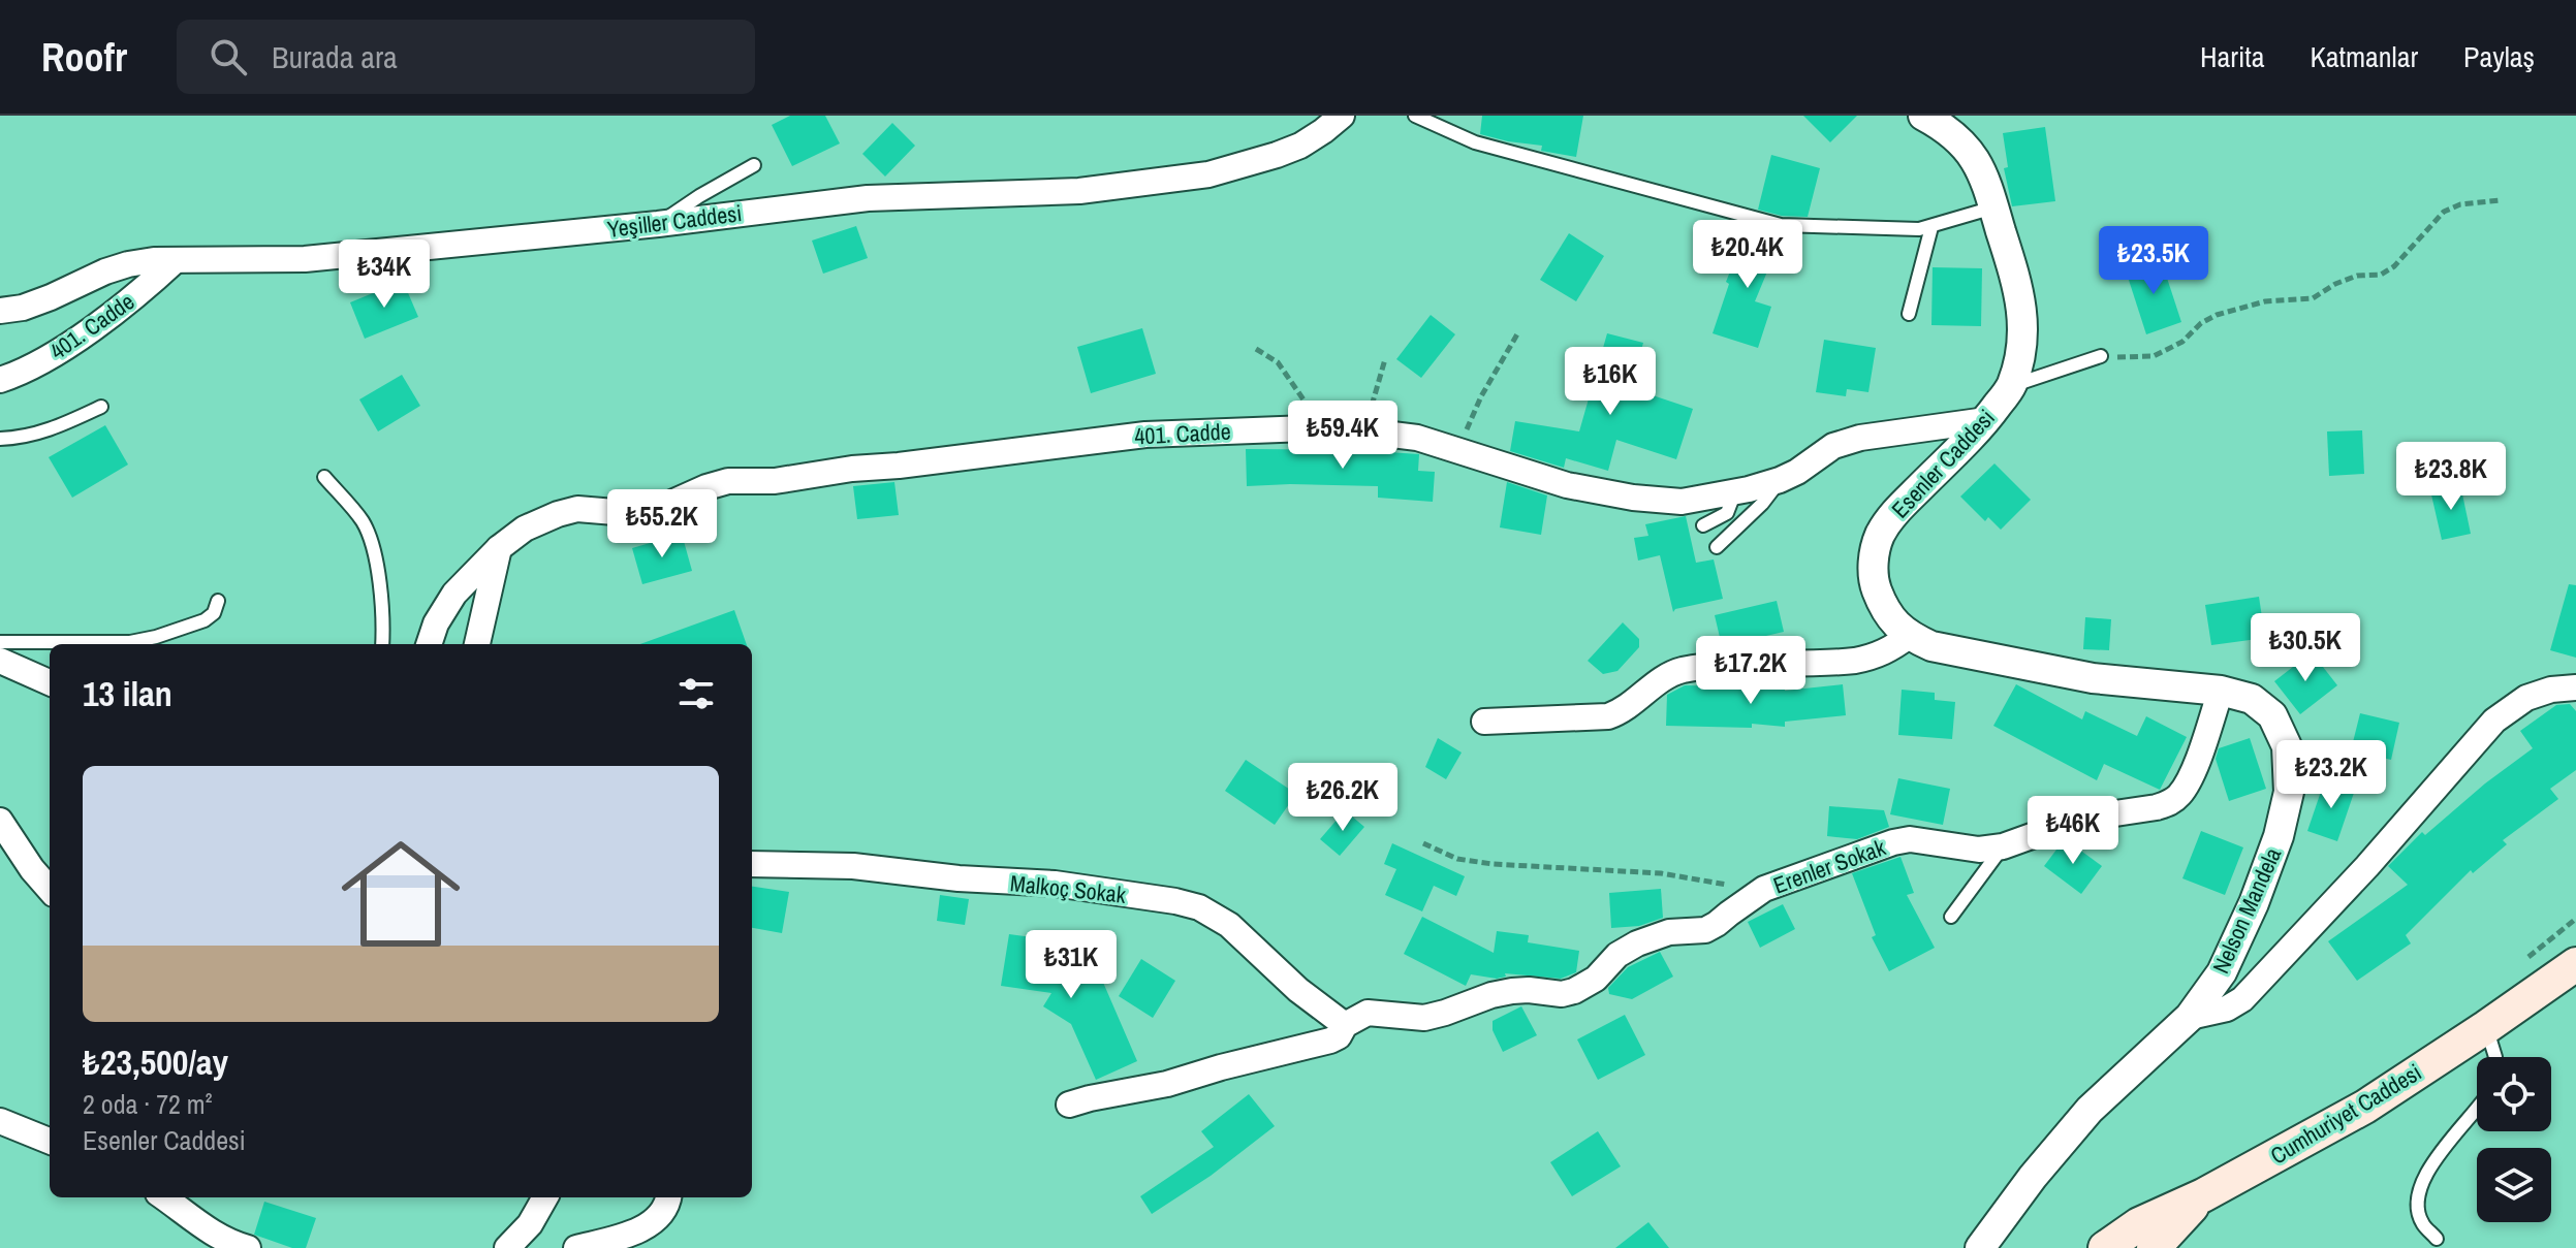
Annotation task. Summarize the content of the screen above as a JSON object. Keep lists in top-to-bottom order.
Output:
{
  "streets": {
    "main road": ["Cumhuriyet Caddesi"],
    "street": [
      "Yeşiller Caddesi",
      "401. Cadde",
      "Esenler Caddesi",
      "Erenler Sokak",
      "Malkoç Sokak",
      "Nelson Mandela"
    ]
  },
  "crossings": [
    ["Yeşiller Caddesi", "401. Cadde"],
    ["401. Cadde", "Esenler Caddesi"],
    ["Esenler Caddesi", "Nelson Mandela"],
    ["Erenler Sokak", "Malkoç Sokak"],
    ["Erenler Sokak", "Nelson Mandela"]
  ],
  "page": {
    "header": "Roofr",
    "search": "Burada ara",
    "nav": ["Harita", "Katmanlar", "Paylaş"],
    "price": [
      "₺20.4K",
      "₺23.5K",
      "₺34K",
      "₺16K",
      "₺59.4K",
      "₺23.8K",
      "₺55.2K",
      "₺30.5K",
      "₺17.2K",
      "₺23.2K",
      "₺26.2K",
      "₺46K",
      "₺31K"
    ],
    "heading": "13 ilan",
    "list": [
      {
        "name": "₺23,500/ay",
        "note": "2 oda · 72 m² · Esenler Caddesi"
      }
    ]
  }
}
